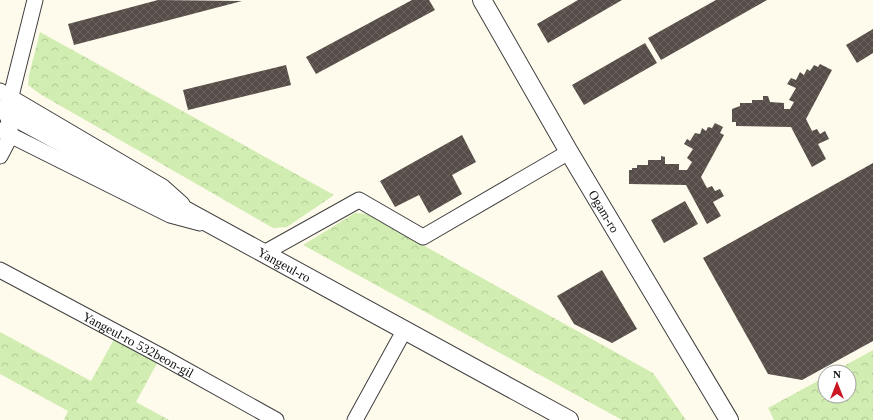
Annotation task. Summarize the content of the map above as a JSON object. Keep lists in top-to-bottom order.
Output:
{
  "streets": {
    "street": ["Ogam-ro", "Yangeul-ro", "Yangeul-ro 532beon-gil"]
  },
  "north": "top"
}
